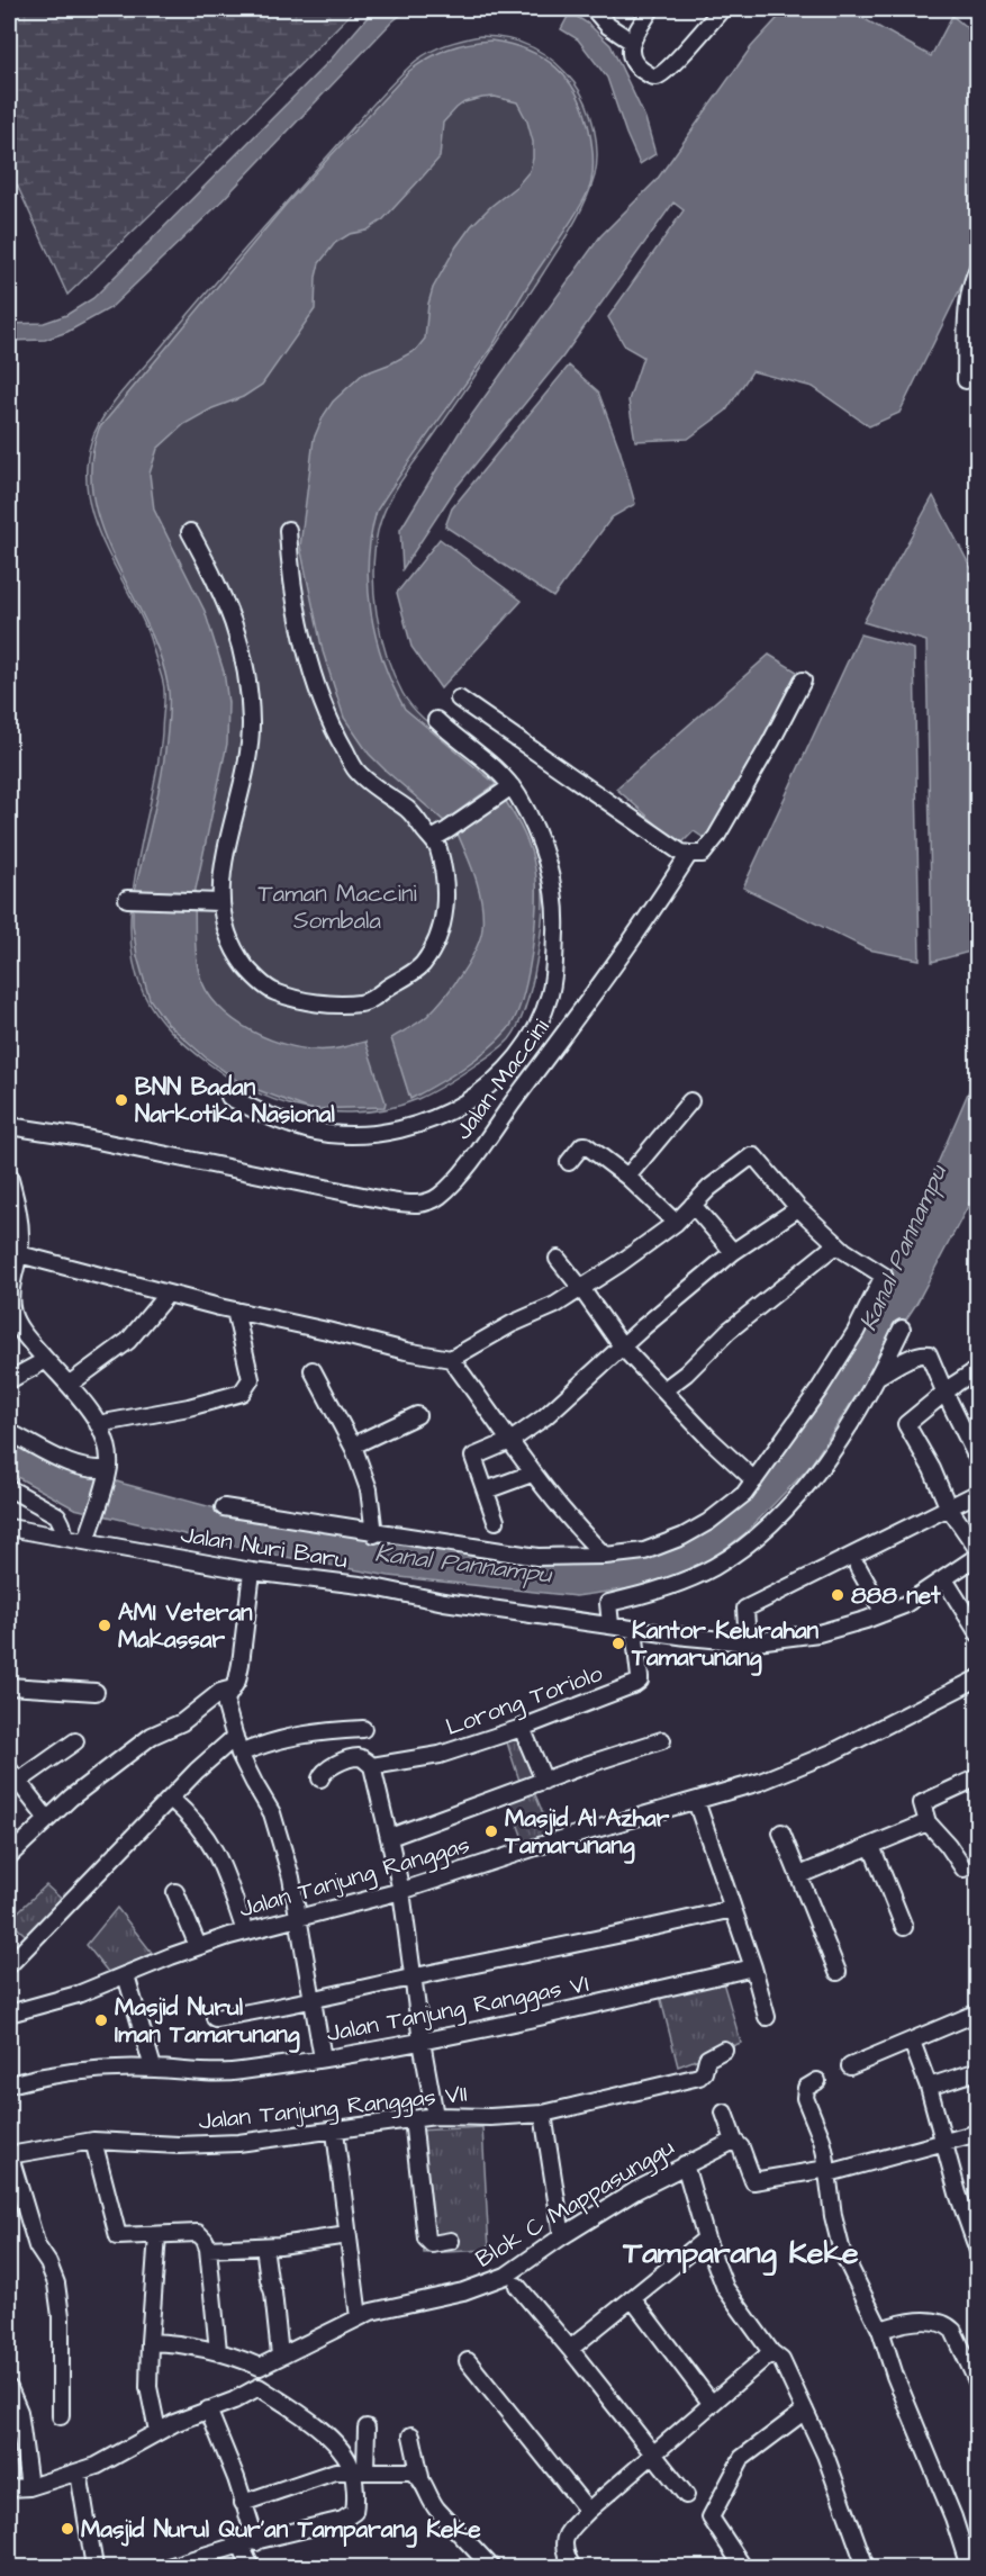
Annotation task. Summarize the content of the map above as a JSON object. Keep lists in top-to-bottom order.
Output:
{
  "streets": {
    "street": [
      "Jalan Maccini",
      "Jalan Nuri Baru",
      "Lorong Toriolo",
      "Jalan Tanjung Ranggas",
      "Jalan Tanjung Ranggas VI",
      "Jalan Tanjung Ranggas VII",
      "Blok C Mappasunggu"
    ]
  },
  "crossings": [
    ["Jalan Nuri Baru", "Lorong Toriolo"]
  ],
  "districts": ["Tamparang Keke"],
  "water": ["Kanal Pannampu"],
  "parks": ["Taman Maccini Sombala"],
  "places": [
    "BNN Badan Narkotika Nasional",
    "888 net",
    "AMI Veteran Makassar",
    "Kantor Kelurahan Tamarunang",
    "Masjid Al Azhar Tamarunang",
    "Masjid Nurul Iman Tamarunang",
    "Masjid Nurul Qur'an Tamparang Keke"
  ]
}
